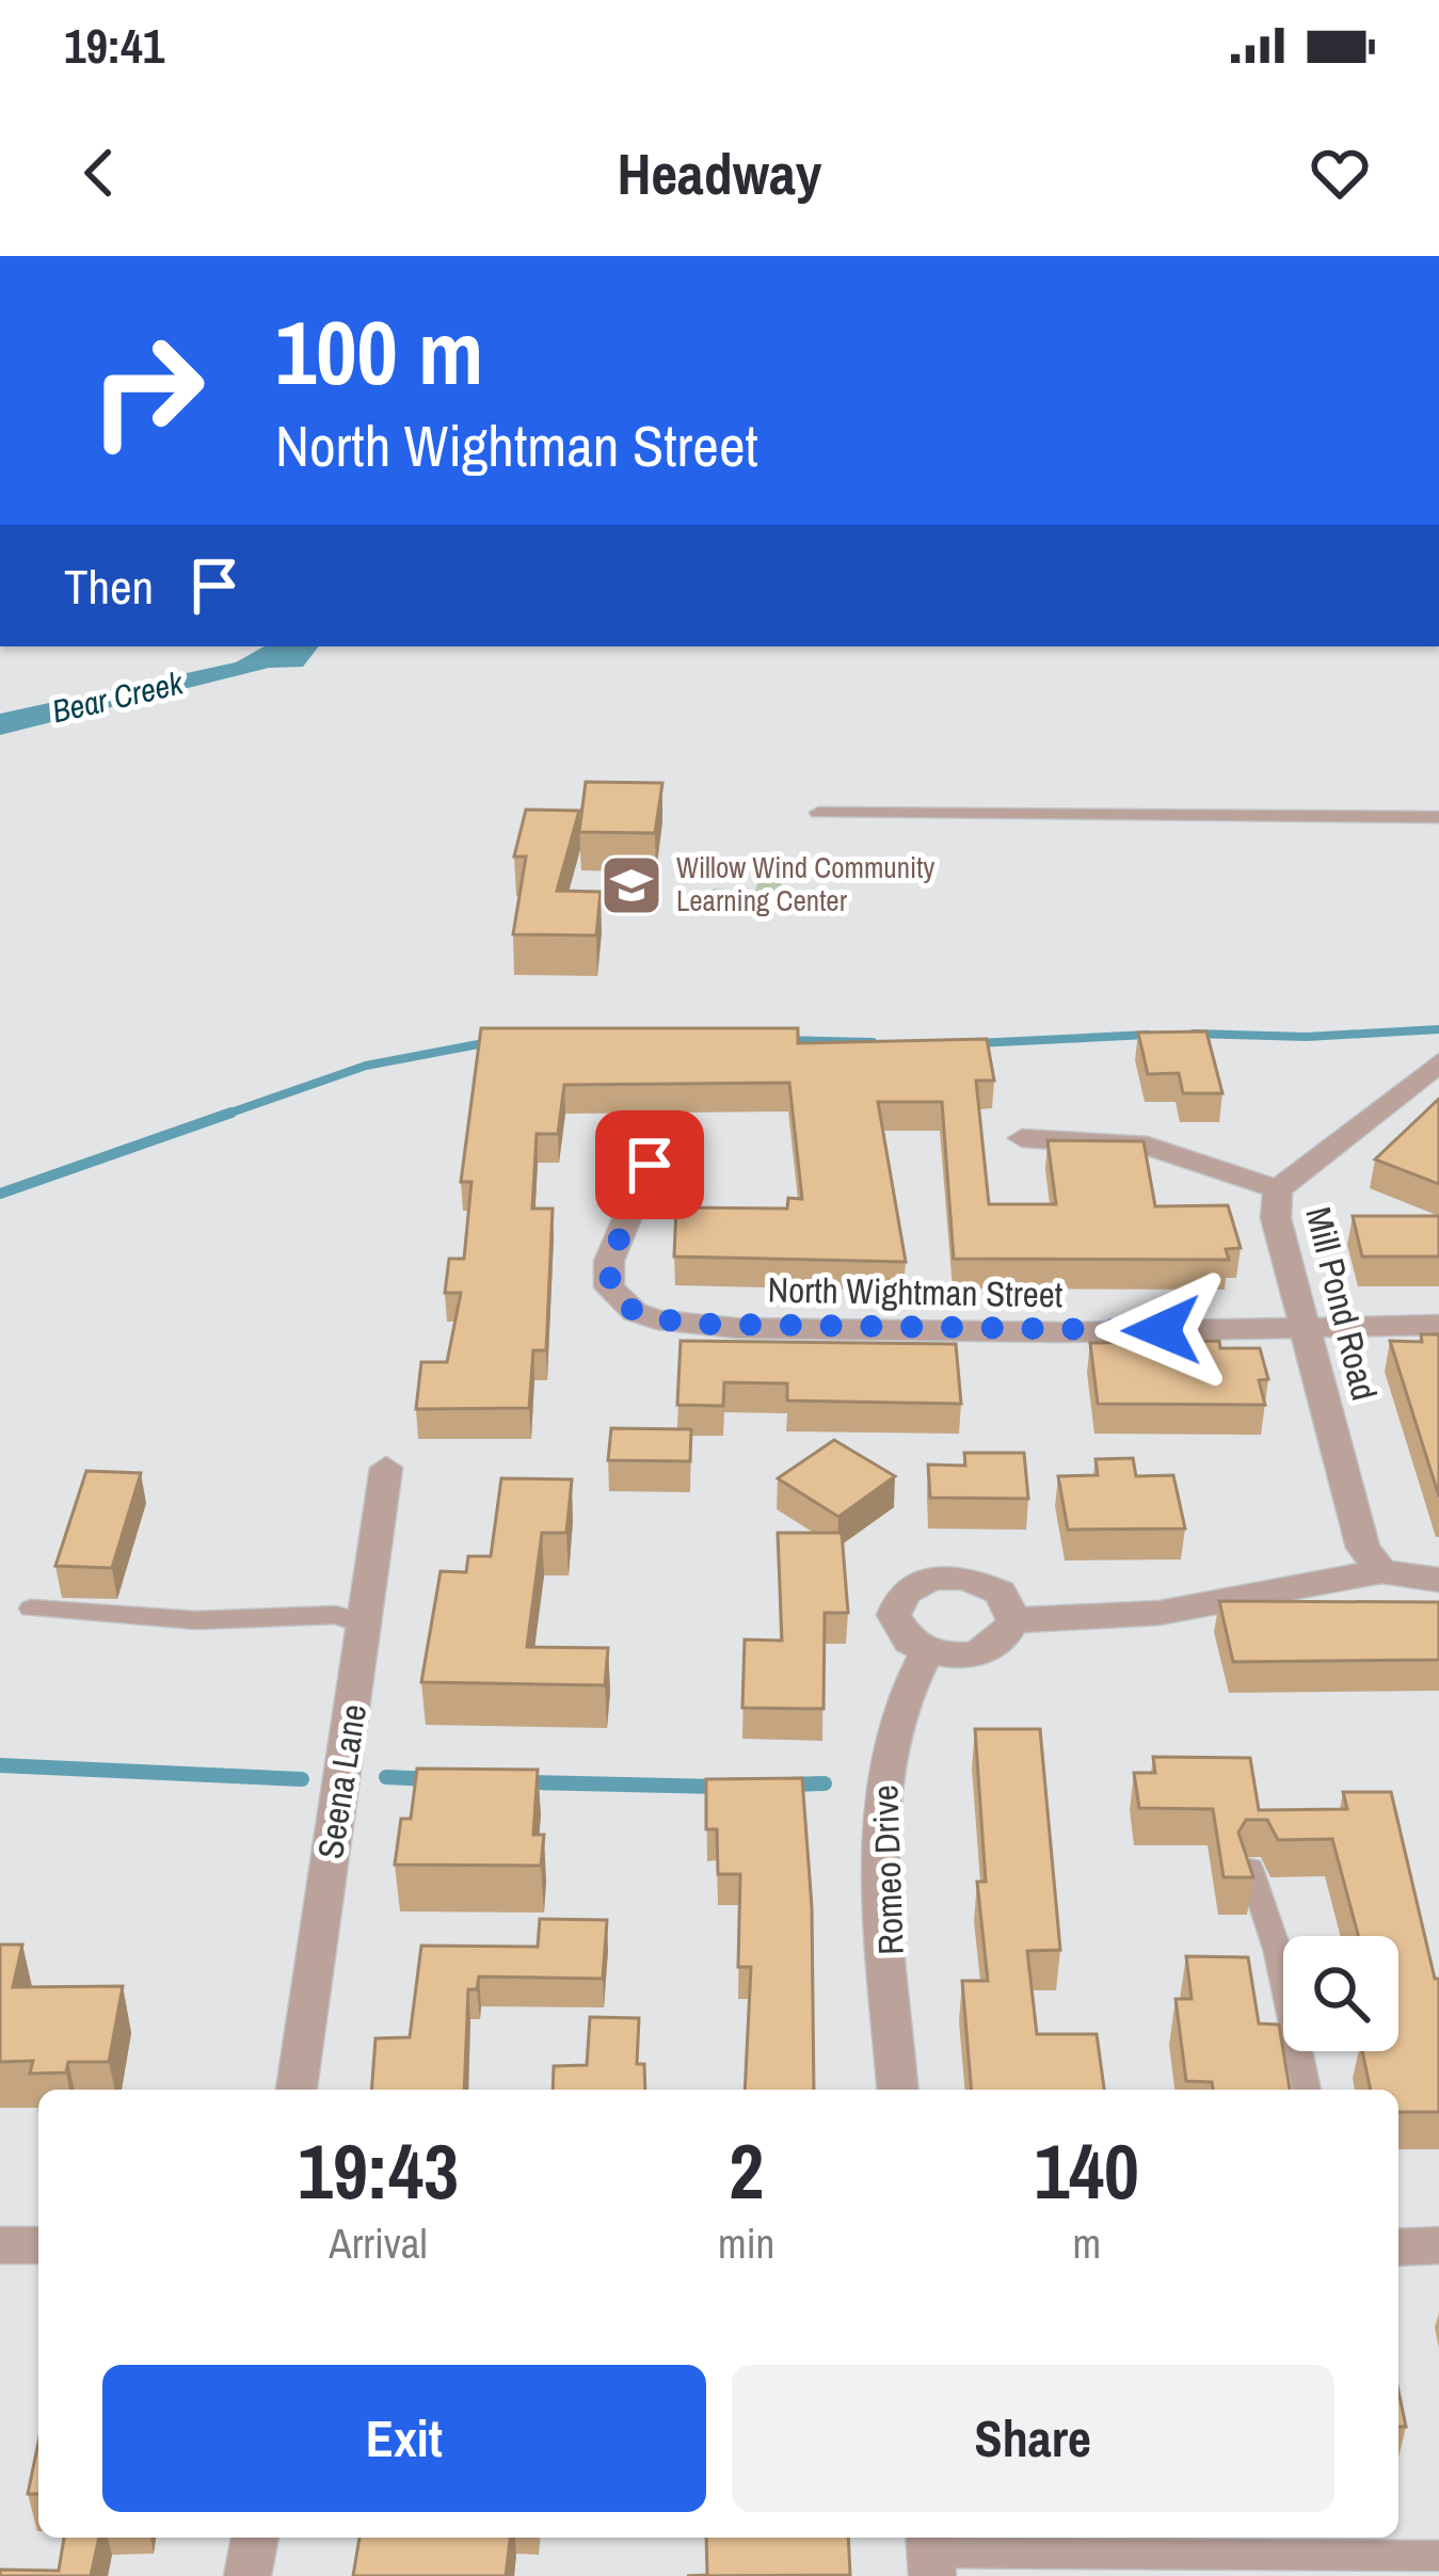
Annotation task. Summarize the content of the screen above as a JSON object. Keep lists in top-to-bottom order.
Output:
{
  "streets": {
    "street": [
      "North Wightman Street",
      "Mill Pond Road",
      "Seena Lane",
      "Romeo Drive"
    ]
  },
  "crossings": [
    ["North Wightman Street", "Mill Pond Road"]
  ],
  "water": ["Bear Creek"],
  "places": {
    "school or university": ["Willow Wind Community Learning Center"]
  },
  "page": {
    "status": "19:41",
    "header": "Headway",
    "turn": ["100 m", "North Wightman Street"],
    "then": "Then",
    "eta": [
      "19:43",
      "Arrival",
      "2",
      "min",
      "140",
      "m"
    ],
    "buttons": ["Exit", "Share"]
  }
}
